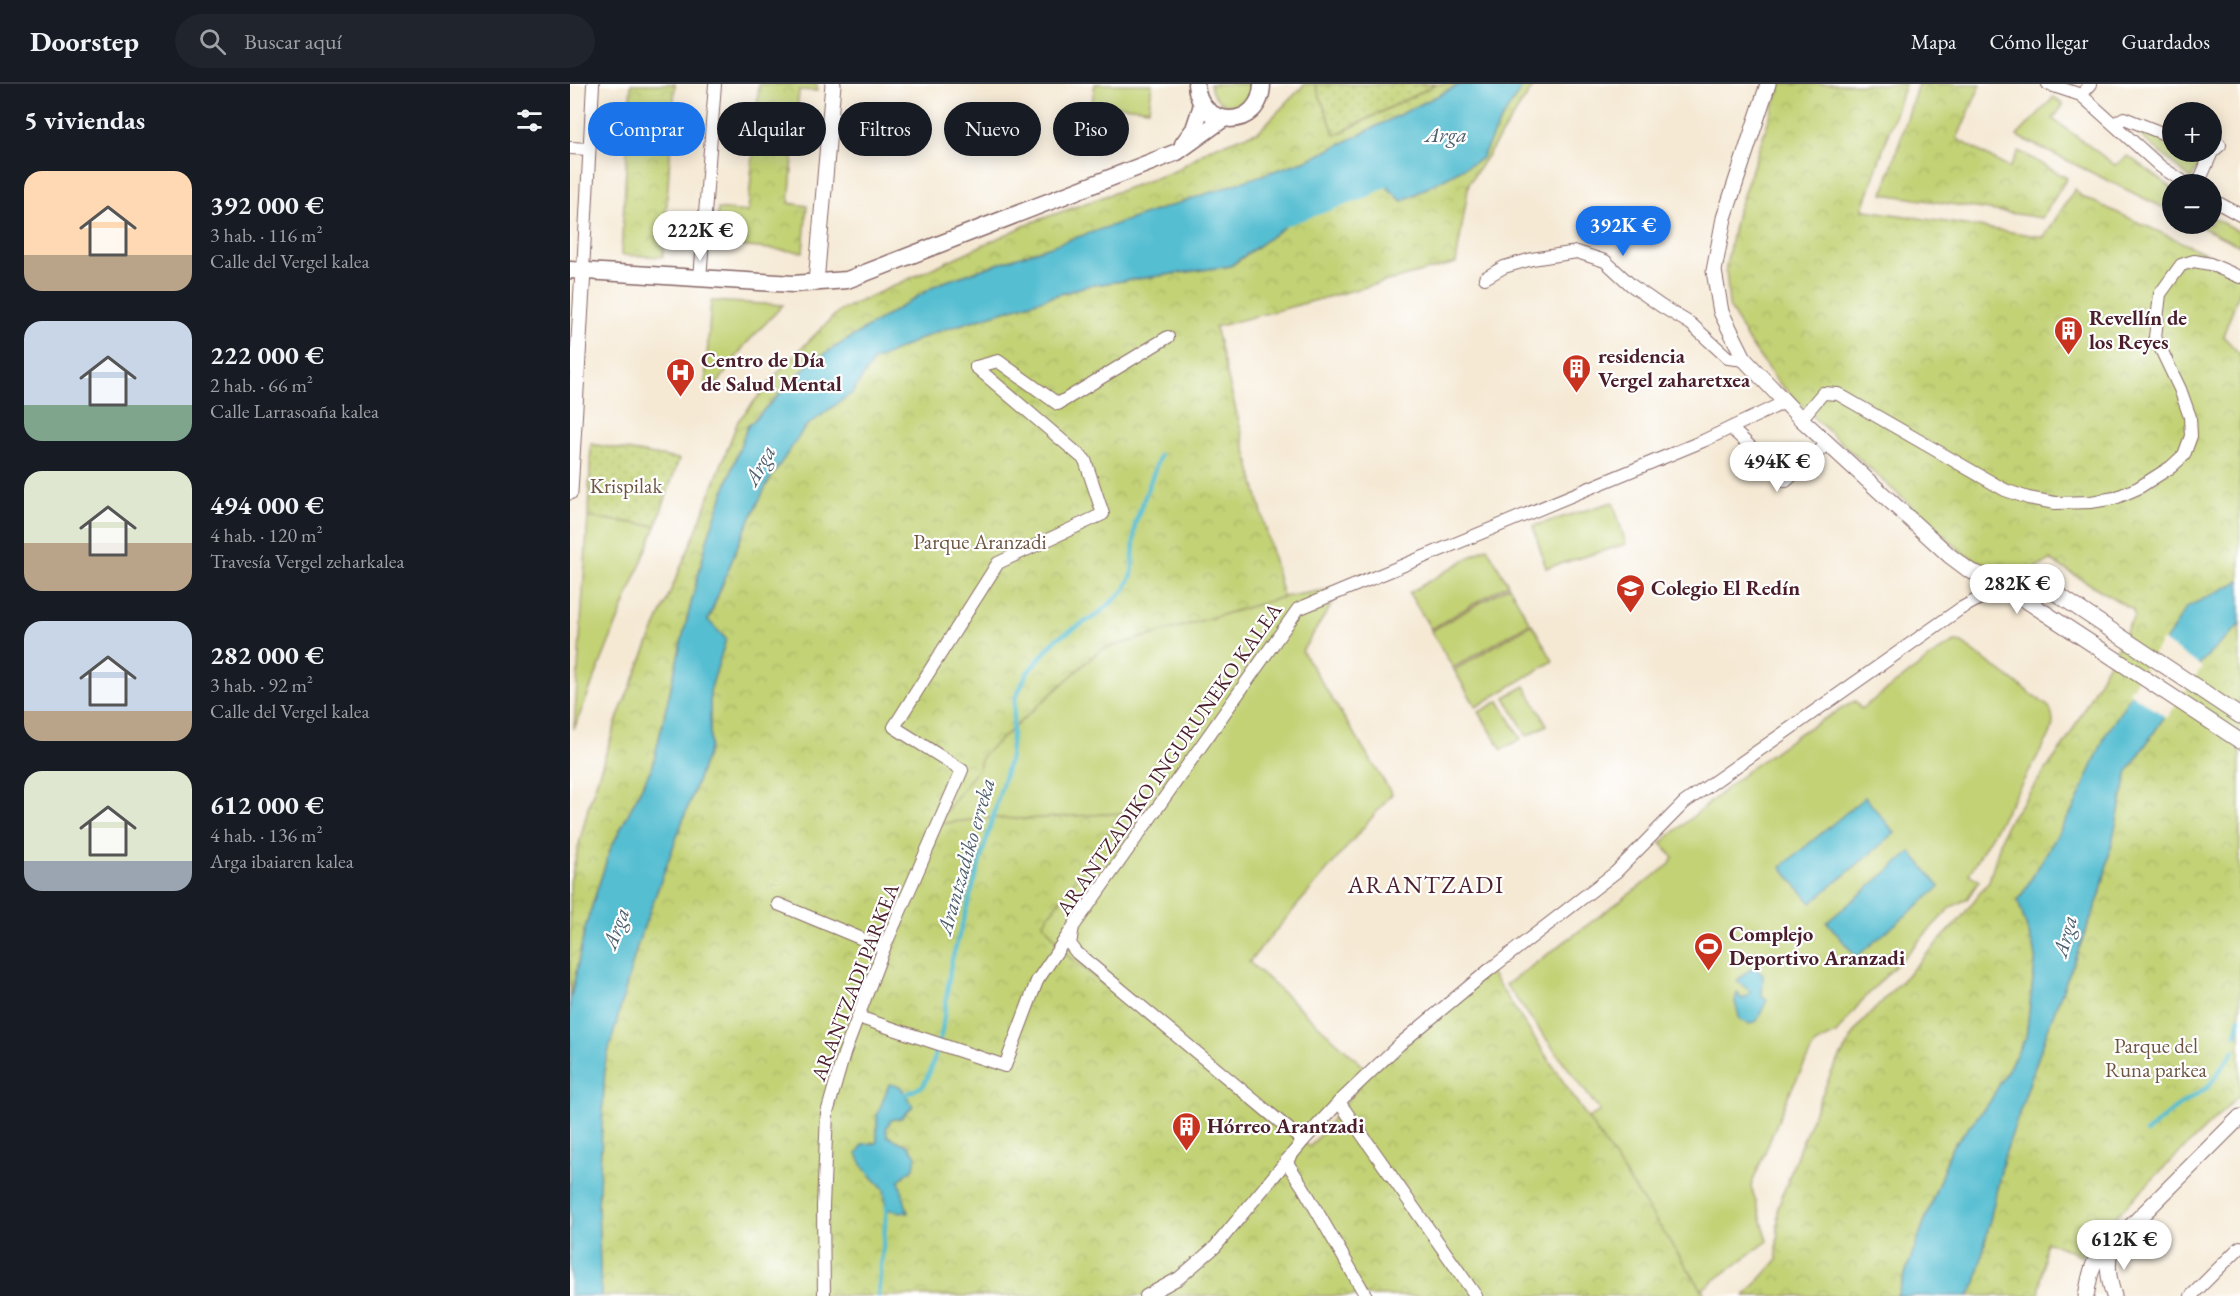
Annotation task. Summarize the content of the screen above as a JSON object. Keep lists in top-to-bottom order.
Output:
{
  "streets": {
    "street": ["ARANTZADIKO INGURUNEKO KALEA", "ARANTZADI PARKEA"]
  },
  "districts": ["ARANTZADI"],
  "water": ["Arga", "Arantzadiko erreka"],
  "parks": ["Krispilak", "Parque Aranzadi", "Parque del Runa parkea"],
  "places": {
    "building": ["Revellín de los Reyes", "residencia Vergel zaharetxea", "Hórreo Arantzadi"],
    "hospital": ["Centro de Día de Salud Mental"],
    "school or university": ["Colegio El Redín"],
    "sports": ["Complejo Deportivo Aranzadi"]
  },
  "page": {
    "header": "Doorstep",
    "search": "Buscar aquí",
    "nav": ["Mapa", "Cómo llegar", "Guardados"],
    "heading": "5 viviendas",
    "map_buttons": ["+", "−"],
    "chip": [
      "Comprar",
      "Alquilar",
      "Filtros",
      "Nuevo",
      "Piso"
    ],
    "list": [
      {
        "name": "392 000 €",
        "note": "3 hab. · 116 m² · Calle del Vergel kalea"
      },
      {
        "name": "222 000 €",
        "note": "2 hab. · 66 m² · Calle Larrasoaña kalea"
      },
      {
        "name": "494 000 €",
        "note": "4 hab. · 120 m² · Travesía Vergel zeharkalea"
      },
      {
        "name": "282 000 €",
        "note": "3 hab. · 92 m² · Calle del Vergel kalea"
      },
      {
        "name": "612 000 €",
        "note": "4 hab. · 136 m² · Arga ibaiaren kalea"
      }
    ],
    "price": [
      "392K €",
      "222K €",
      "494K €",
      "282K €",
      "612K €"
    ]
  }
}
